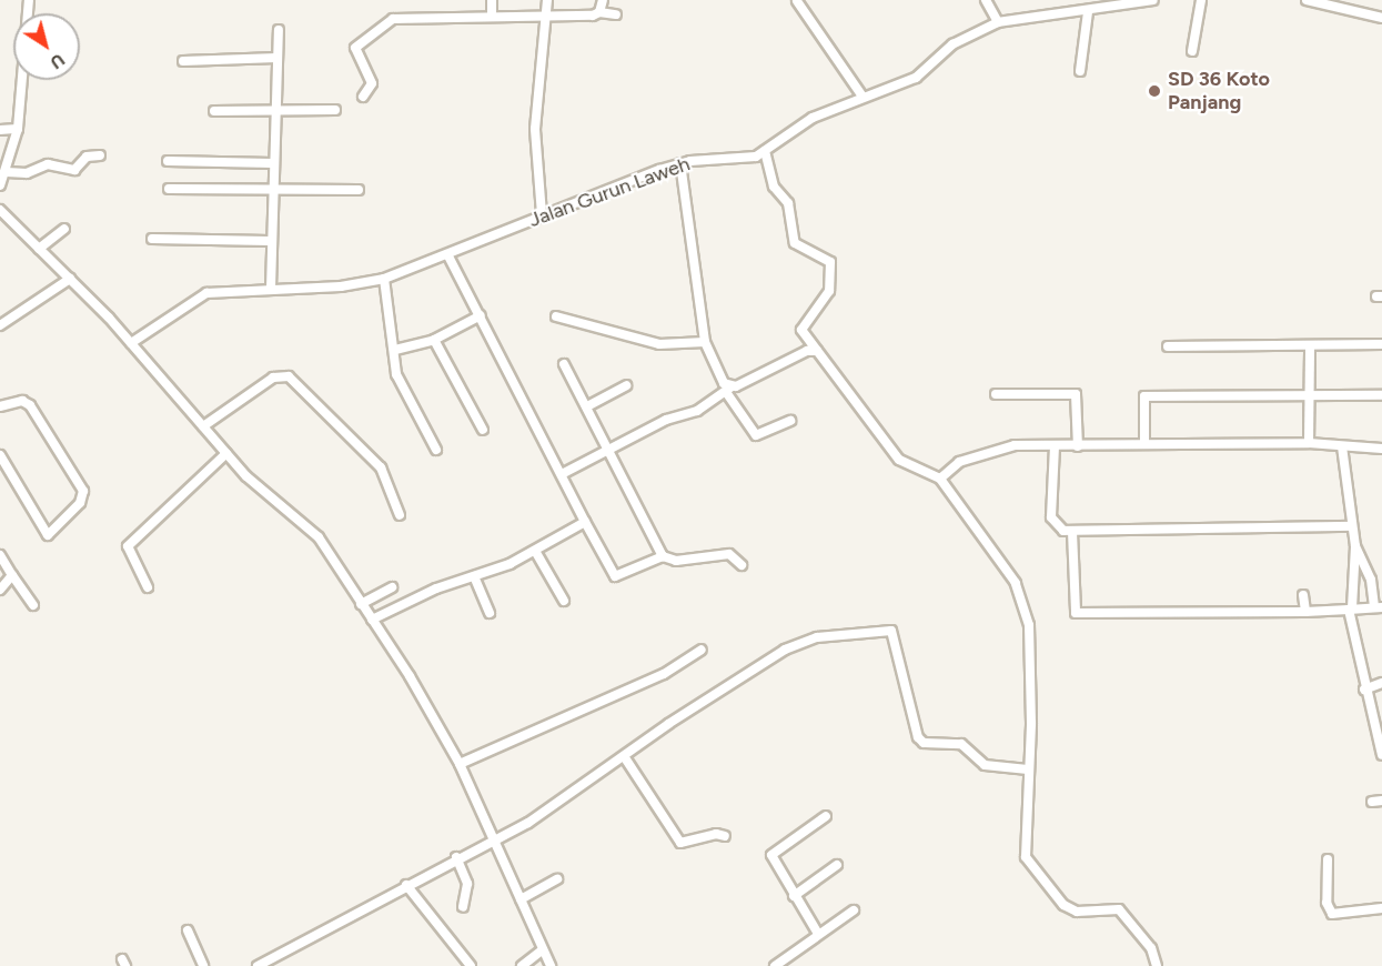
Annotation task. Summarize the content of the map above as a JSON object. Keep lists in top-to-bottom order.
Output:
{
  "streets": {
    "street": ["Jalan Gurun Laweh"]
  },
  "places": ["SD 36 Koto Panjang"],
  "north": "bottom right"
}
